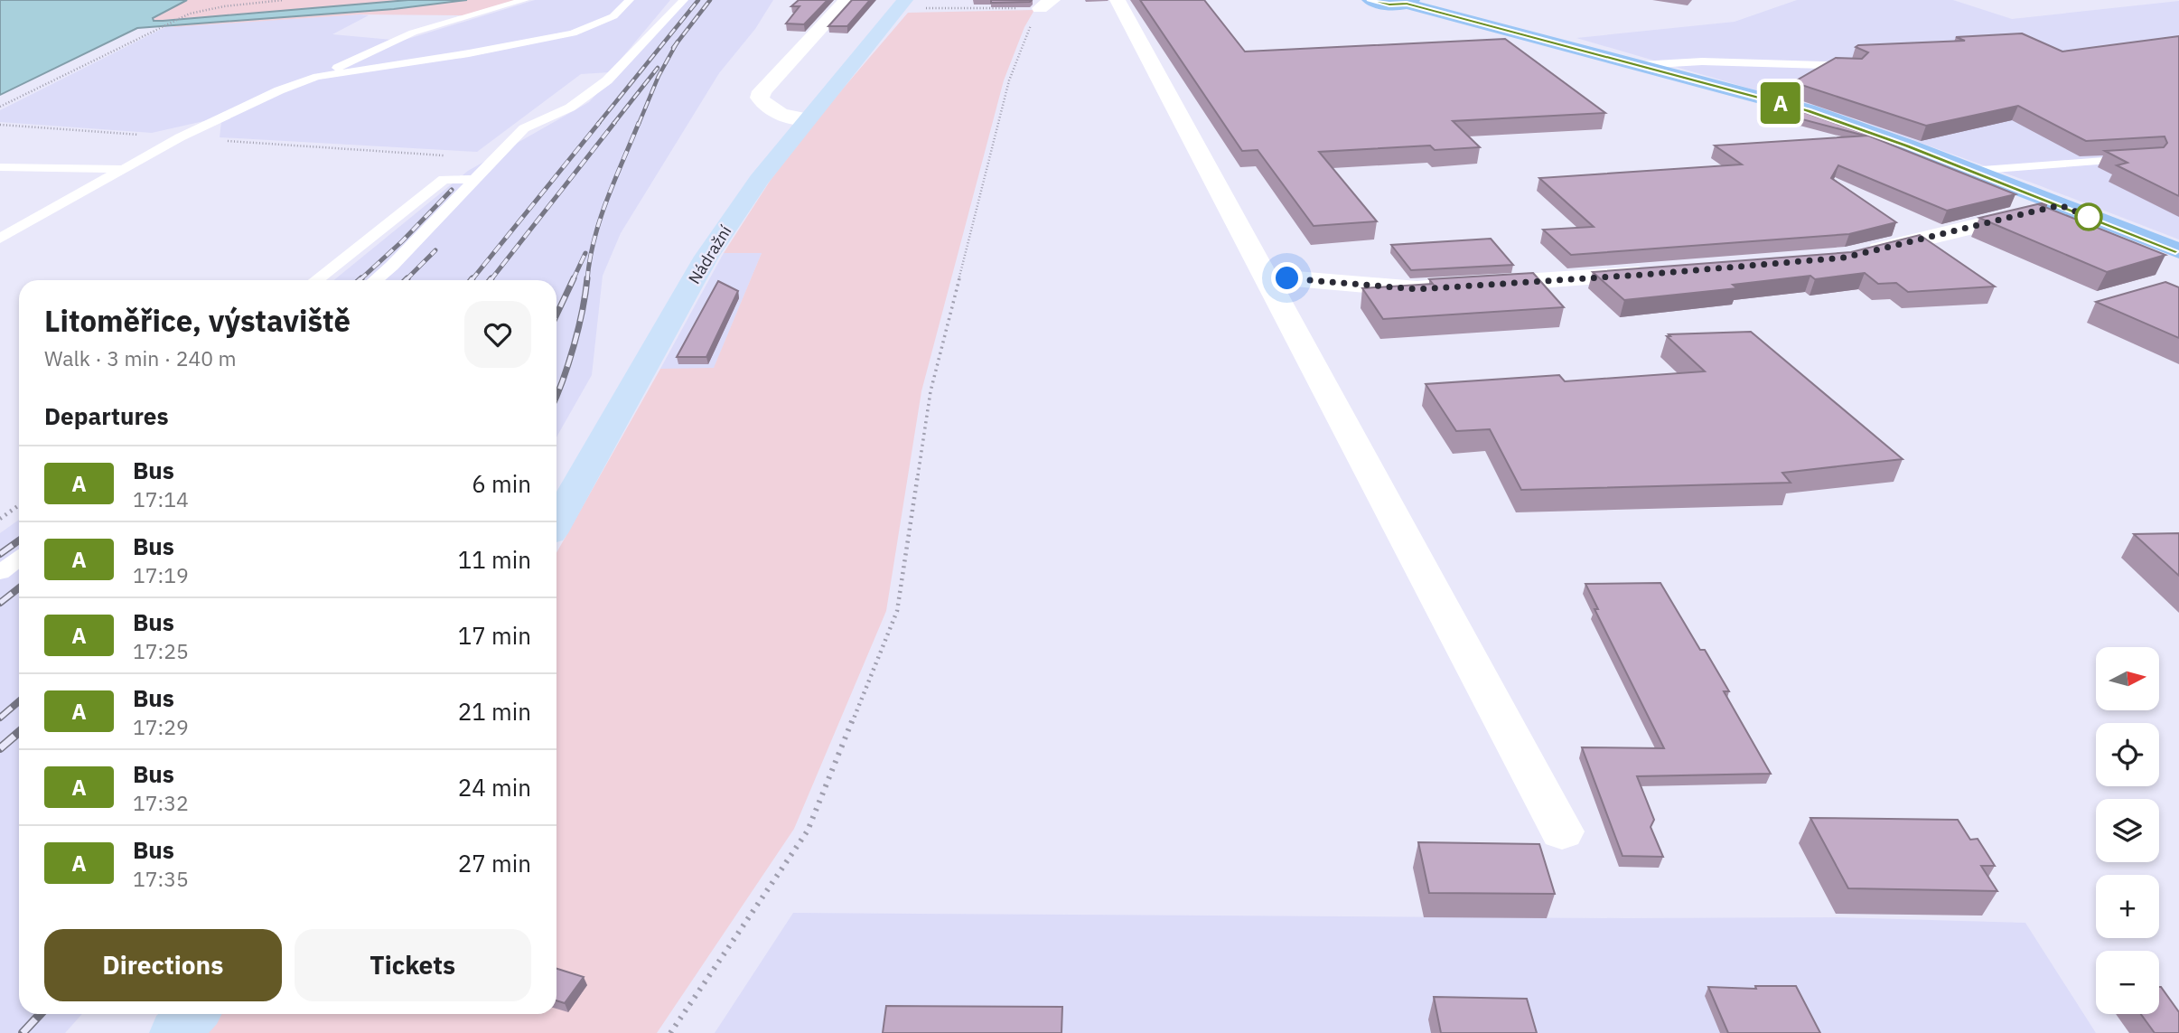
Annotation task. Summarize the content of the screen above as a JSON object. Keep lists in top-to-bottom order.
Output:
{
  "streets": {
    "main road": ["Nádražní"]
  },
  "lines": ["bus line A"],
  "north": "right",
  "page": {
    "on_map": "A",
    "heading": [
      ["Litoměřice, výstaviště", "Walk · 3 min · 240 m"],
      "Departures"
    ],
    "list": [
      {
        "mark": "A",
        "name": "Bus",
        "note": "17:14",
        "value": "6 min"
      },
      {
        "mark": "A",
        "name": "Bus",
        "note": "17:19",
        "value": "11 min"
      },
      {
        "mark": "A",
        "name": "Bus",
        "note": "17:25",
        "value": "17 min"
      },
      {
        "mark": "A",
        "name": "Bus",
        "note": "17:29",
        "value": "21 min"
      },
      {
        "mark": "A",
        "name": "Bus",
        "note": "17:32",
        "value": "24 min"
      },
      {
        "mark": "A",
        "name": "Bus",
        "note": "17:35",
        "value": "27 min"
      }
    ],
    "map_buttons": ["+", "−"],
    "buttons": ["Directions", "Tickets"]
  }
}
